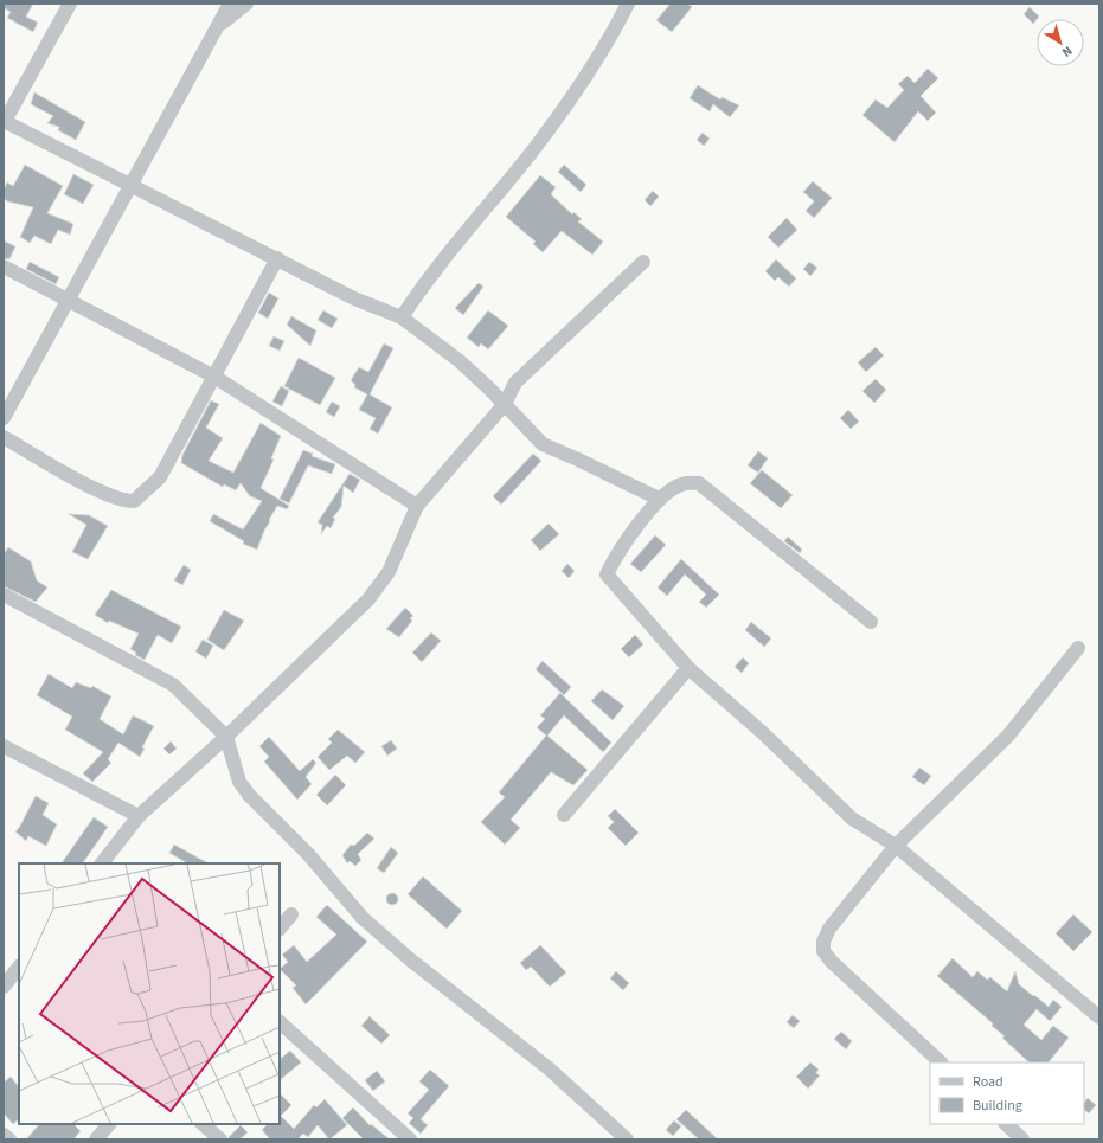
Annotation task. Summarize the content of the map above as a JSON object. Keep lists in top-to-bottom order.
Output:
{
  "legend": ["Road", "Building"],
  "north": "bottom right"
}
